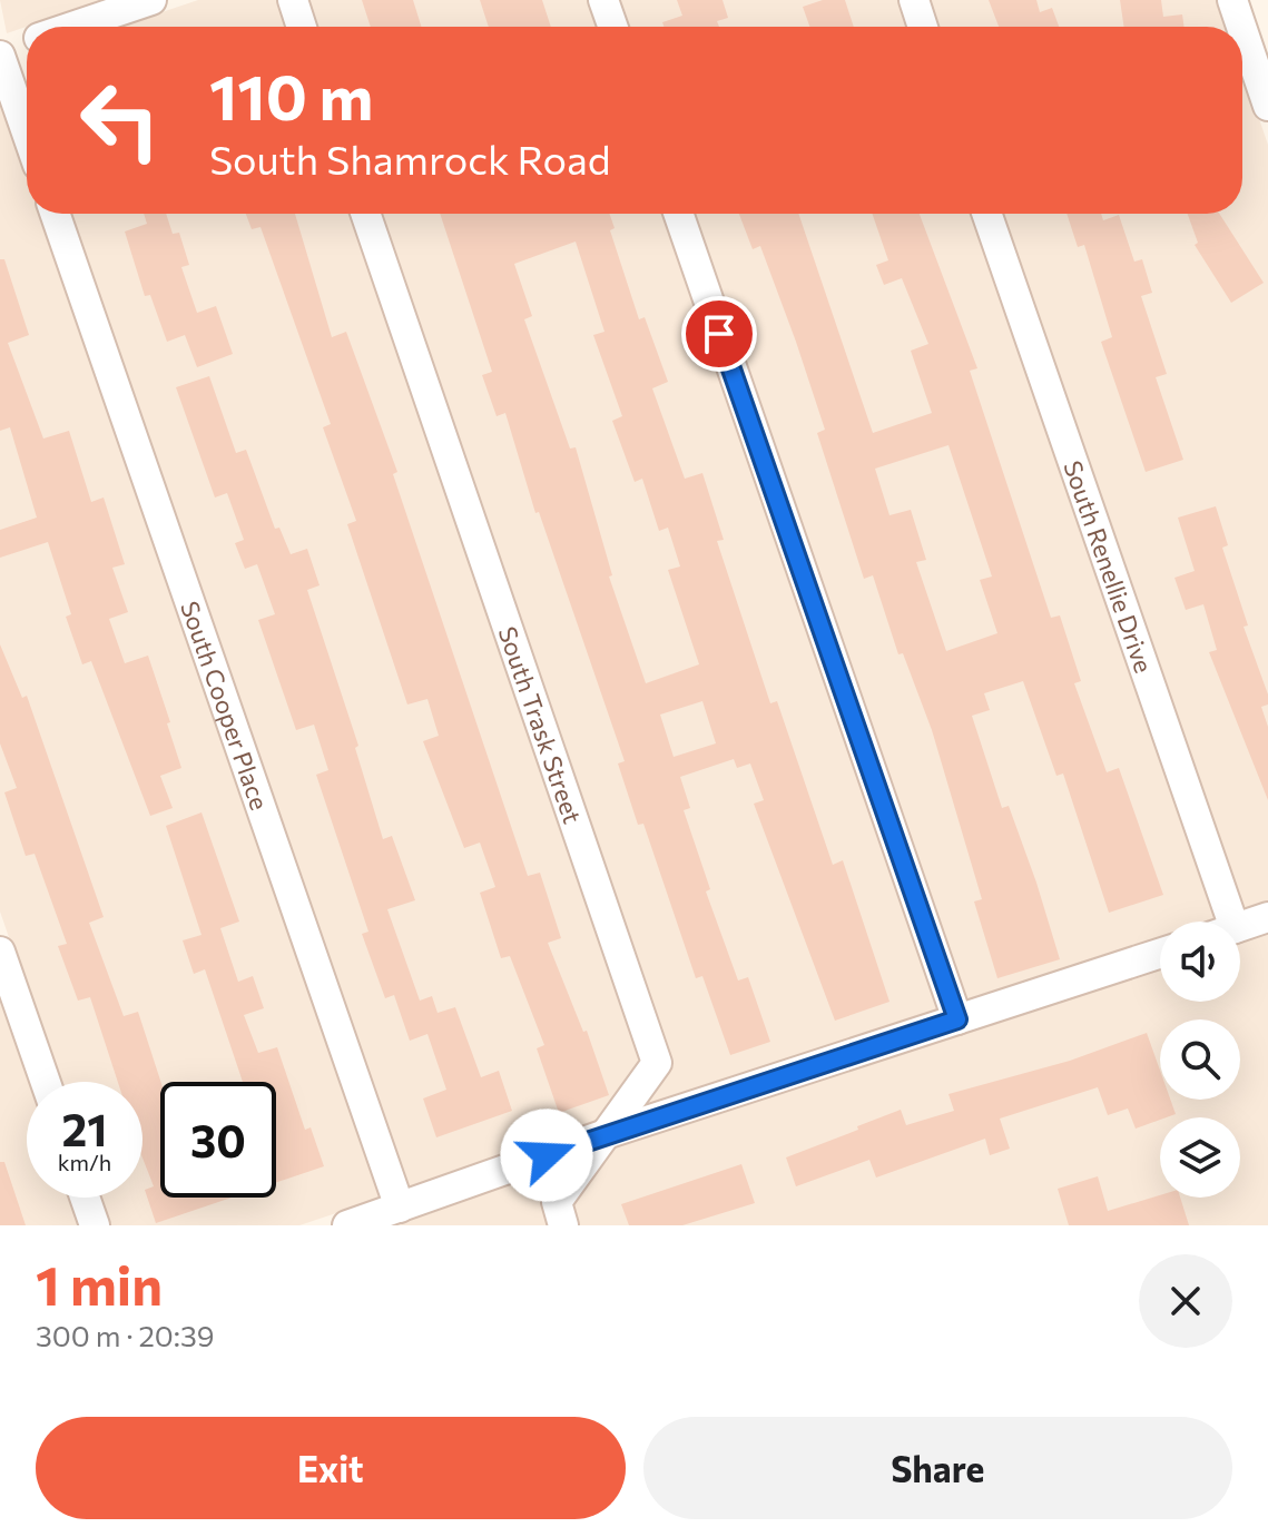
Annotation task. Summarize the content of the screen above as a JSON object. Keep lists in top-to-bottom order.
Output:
{
  "streets": {
    "street": ["South Renellie Drive", "South Cooper Place", "South Trask Street"]
  },
  "page": {
    "turn": ["110 m", "South Shamrock Road"],
    "speed": "21 km/h",
    "limit": "30",
    "heading": ["1 min", "300 m · 20:39"],
    "buttons": ["Exit", "Share"]
  }
}
